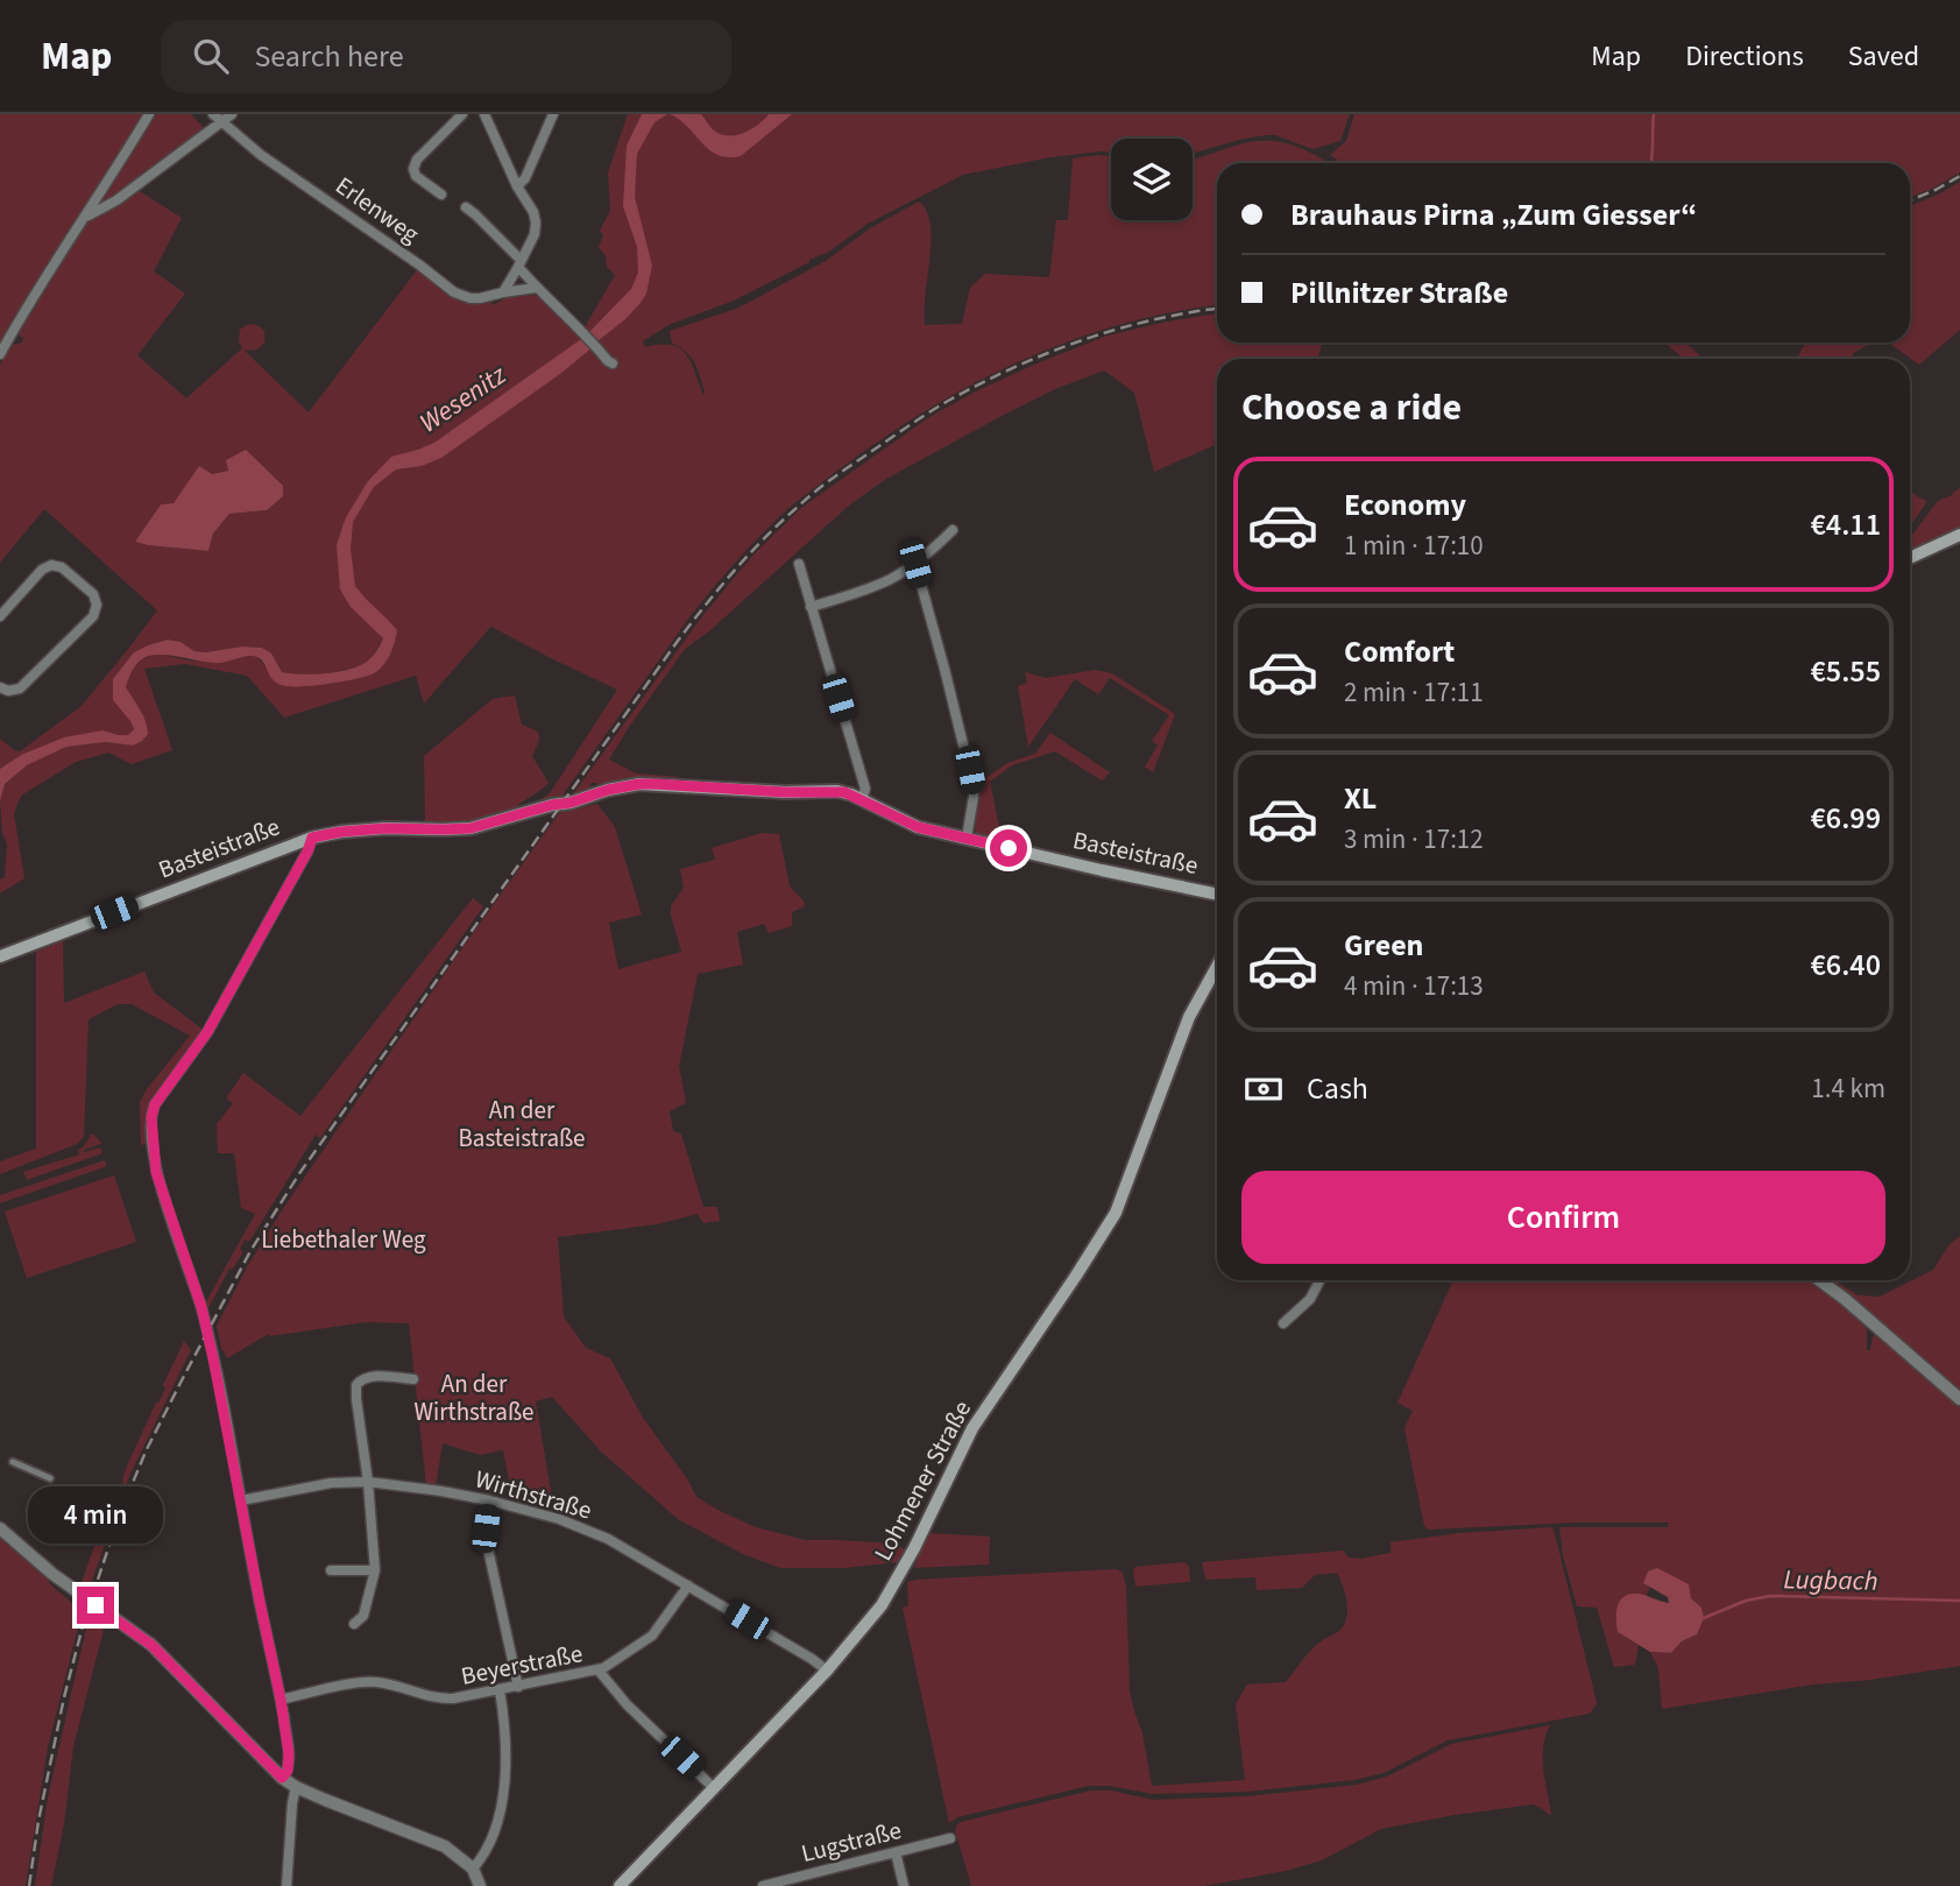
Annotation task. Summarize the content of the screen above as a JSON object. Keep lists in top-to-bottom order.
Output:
{
  "streets": {
    "main road": ["Basteistraße", "Lohmener Straße"],
    "street": [
      "Erlenweg",
      "Wirthstraße",
      "Beyerstraße",
      "Lugstraße"
    ]
  },
  "crossings": [
    ["Lohmener Straße", "Wirthstraße"],
    ["Wirthstraße", "Beyerstraße"]
  ],
  "water": ["Wesenitz", "Lugbach"],
  "parks": ["An der Basteistraße", "Liebethaler Weg", "An der Wirthstraße"],
  "page": {
    "header": "Map",
    "search": "Search here",
    "nav": ["Map", "Directions", "Saved"],
    "banner": ["Brauhaus Pirna „Zum Giesser“", "Pillnitzer Straße"],
    "heading": "Choose a ride",
    "list": [
      {
        "name": "Economy",
        "note": "1 min · 17:10",
        "value": "€4.11"
      },
      {
        "name": "Comfort",
        "note": "2 min · 17:11",
        "value": "€5.55"
      },
      {
        "name": "XL",
        "note": "3 min · 17:12",
        "value": "€6.99"
      },
      {
        "name": "Green",
        "note": "4 min · 17:13",
        "value": "€6.40"
      }
    ],
    "pay": ["Cash", "1.4 km"],
    "buttons": "Confirm",
    "bubble": "4 min"
  }
}
